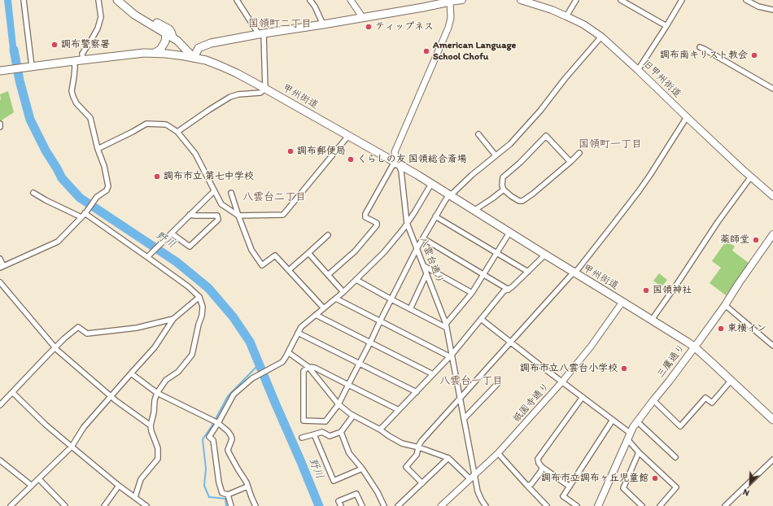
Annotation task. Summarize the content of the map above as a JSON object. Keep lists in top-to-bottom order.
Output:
{
  "streets": {
    "main road": ["旧甲州街道", "甲州街道", "三鷹通り"],
    "street": ["八雲台通り", "祇園寺通り"]
  },
  "crossings": [
    ["甲州街道", "八雲台通り"],
    ["甲州街道", "三鷹通り"],
    ["甲州街道", "祇園寺通り"],
    ["八雲台通り", "祇園寺通り"]
  ],
  "districts": [
    "国領町二丁目",
    "国領町一丁目",
    "八雲台二丁目",
    "八雲台一丁目"
  ],
  "water": ["野川"],
  "places": [
    "ティップネス",
    "調布警察署",
    "American Language School Chofu",
    "調布南キリスト教会",
    "調布郵便局",
    "くらしの友 国領総合斎場",
    "調布市立 第七中学校",
    "薬師堂",
    "国領神社",
    "東横イン",
    "調布市立八雲台小学校",
    "調布市立調布ヶ丘児童館"
  ],
  "north": "bottom left"
}
